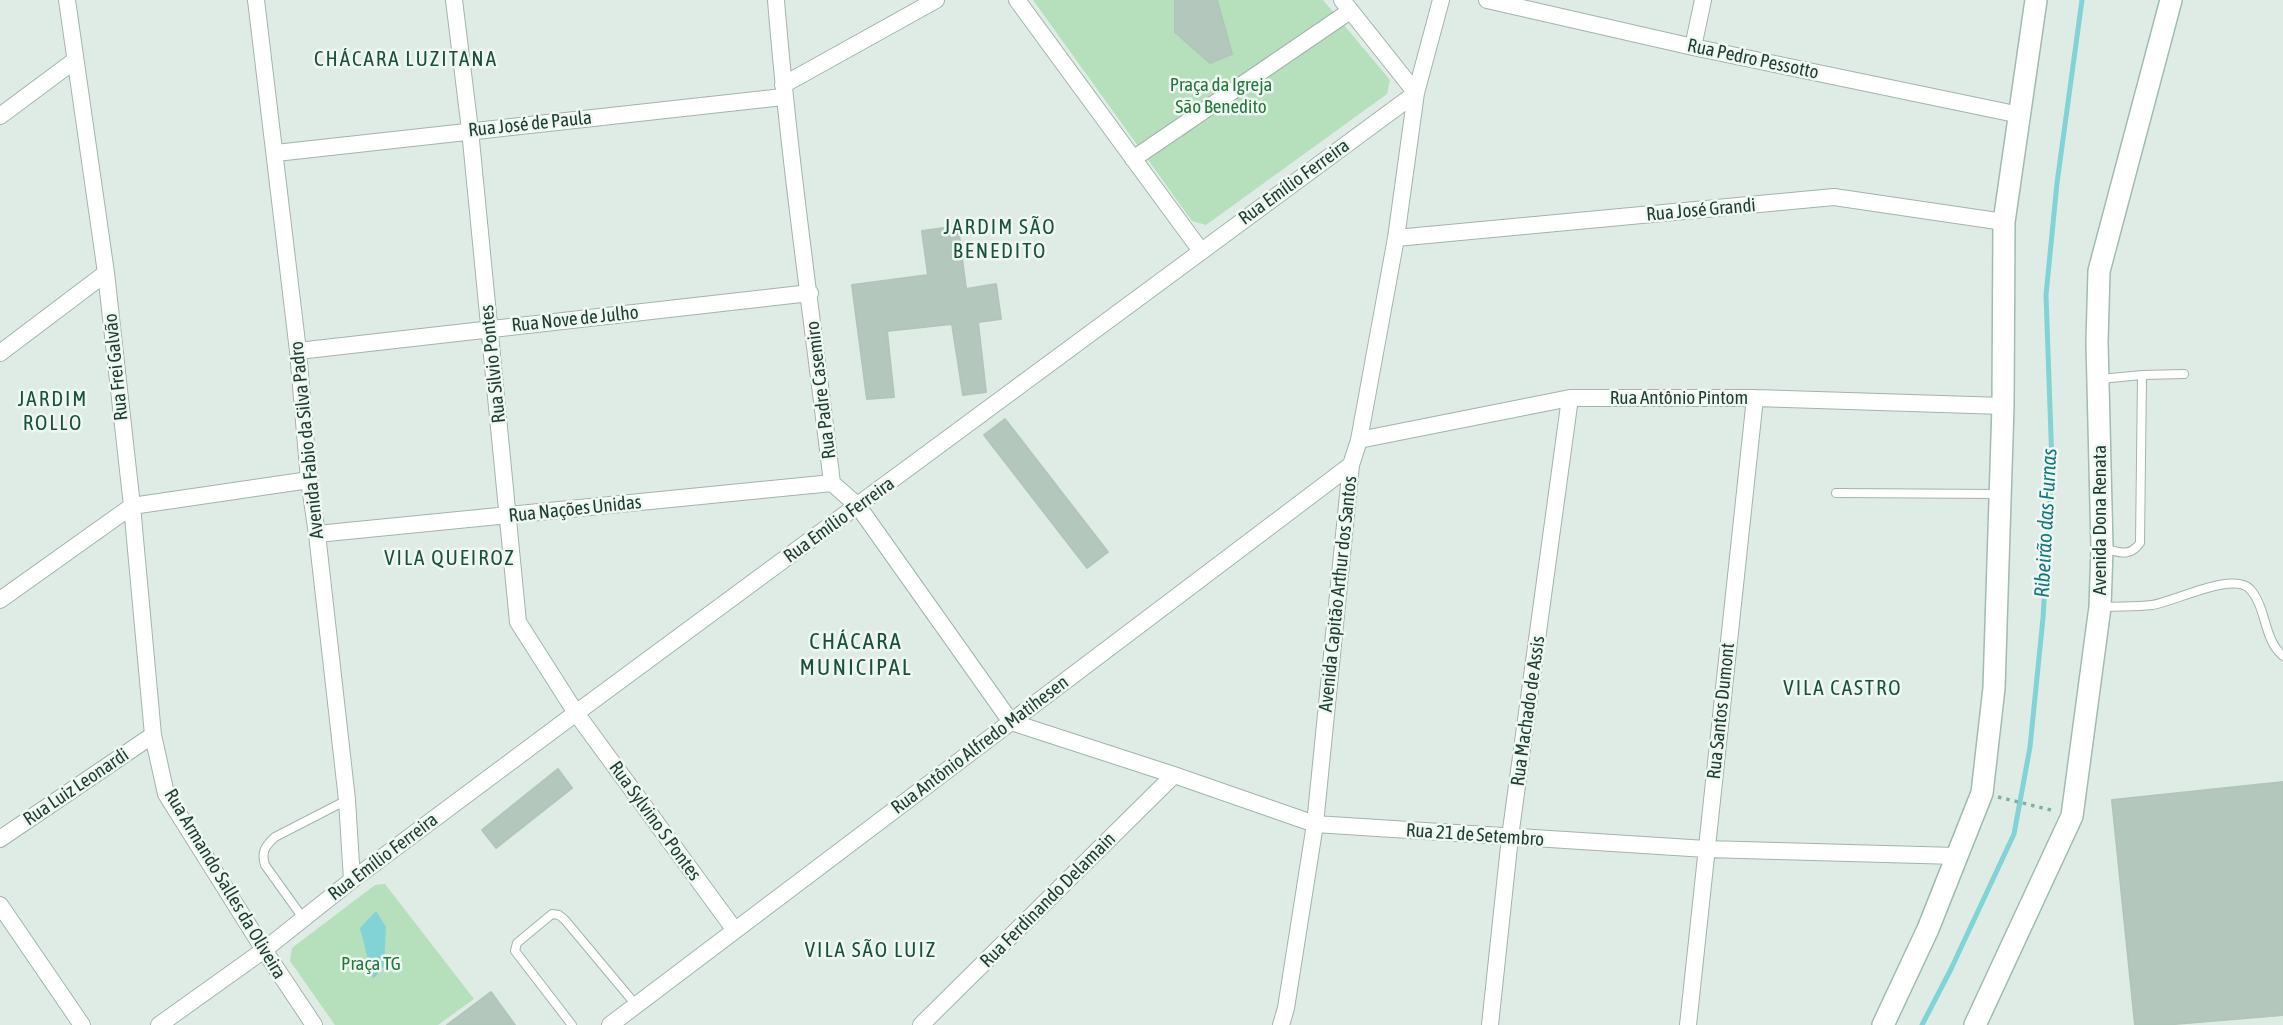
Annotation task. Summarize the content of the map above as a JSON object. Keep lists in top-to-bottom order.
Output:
{
  "streets": {
    "main road": ["Avenida Dona Renata"],
    "street": [
      "Rua Pedro Pessotto",
      "Rua José de Paula",
      "Rua Emílio Ferreira",
      "Rua José Grandi",
      "Rua Nove de Julho",
      "Rua Silvio Pontes",
      "Rua Frei Galvão",
      "Rua Padre Casemiro",
      "Rua Antônio Pintom",
      "Avenida Fabio da Silva Padro",
      "Rua Nações Unidas",
      "Avenida Capitão Arthur dos Santos",
      "Rua Machado de Assis",
      "Rua Santos Dumont",
      "Rua Antônio Alfredo Matihesen",
      "Rua Luiz Leonardi",
      "Rua Sylvino S Pontes",
      "Rua 21 de Setembro",
      "Rua Armando Salles da Oliveira",
      "Rua Ferdinando Delamain"
    ]
  },
  "crossings": [
    ["Rua José de Paula", "Rua Silvio Pontes"],
    ["Rua José de Paula", "Rua Padre Casemiro"],
    ["Rua José de Paula", "Avenida Fabio da Silva Padro"],
    ["Rua Emílio Ferreira", "Rua Silvio Pontes"],
    ["Rua Emílio Ferreira", "Rua Padre Casemiro"],
    ["Rua Emílio Ferreira", "Avenida Fabio da Silva Padro"],
    ["Rua Emílio Ferreira", "Avenida Capitão Arthur dos Santos"],
    ["Rua Emílio Ferreira", "Rua Sylvino S Pontes"],
    ["Rua Emílio Ferreira", "Rua Armando Salles da Oliveira"],
    ["Rua José Grandi", "Avenida Capitão Arthur dos Santos"],
    ["Rua Nove de Julho", "Rua Silvio Pontes"],
    ["Rua Nove de Julho", "Rua Padre Casemiro"],
    ["Rua Nove de Julho", "Avenida Fabio da Silva Padro"],
    ["Rua Silvio Pontes", "Rua Nações Unidas"],
    ["Rua Silvio Pontes", "Rua Sylvino S Pontes"],
    ["Rua Frei Galvão", "Rua Luiz Leonardi"],
    ["Rua Frei Galvão", "Rua Armando Salles da Oliveira"],
    ["Rua Padre Casemiro", "Rua Nações Unidas"],
    ["Rua Padre Casemiro", "Rua Antônio Alfredo Matihesen"],
    ["Rua Padre Casemiro", "Rua 21 de Setembro"],
    ["Rua Antônio Pintom", "Avenida Capitão Arthur dos Santos"],
    ["Rua Antônio Pintom", "Rua Machado de Assis"],
    ["Rua Antônio Pintom", "Rua Santos Dumont"],
    ["Avenida Fabio da Silva Padro", "Rua Nações Unidas"],
    ["Avenida Capitão Arthur dos Santos", "Rua Antônio Alfredo Matihesen"],
    ["Avenida Capitão Arthur dos Santos", "Rua 21 de Setembro"],
    ["Rua Machado de Assis", "Rua 21 de Setembro"],
    ["Rua Santos Dumont", "Rua 21 de Setembro"],
    ["Rua Antônio Alfredo Matihesen", "Rua Sylvino S Pontes"],
    ["Rua Antônio Alfredo Matihesen", "Rua 21 de Setembro"],
    ["Rua Luiz Leonardi", "Rua Armando Salles da Oliveira"],
    ["Rua 21 de Setembro", "Rua Ferdinando Delamain"]
  ],
  "districts": [
    "CHÁCARA LUZITANA",
    "JARDIM SÃO BENEDITO",
    "JARDIM ROLLO",
    "VILA QUEIROZ",
    "CHÁCARA MUNICIPAL",
    "VILA CASTRO",
    "VILA SÃO LUIZ"
  ],
  "water": ["Ribeirão das Furnas"],
  "parks": ["Praça da Igreja São Benedito", "Praça TG"]
}
